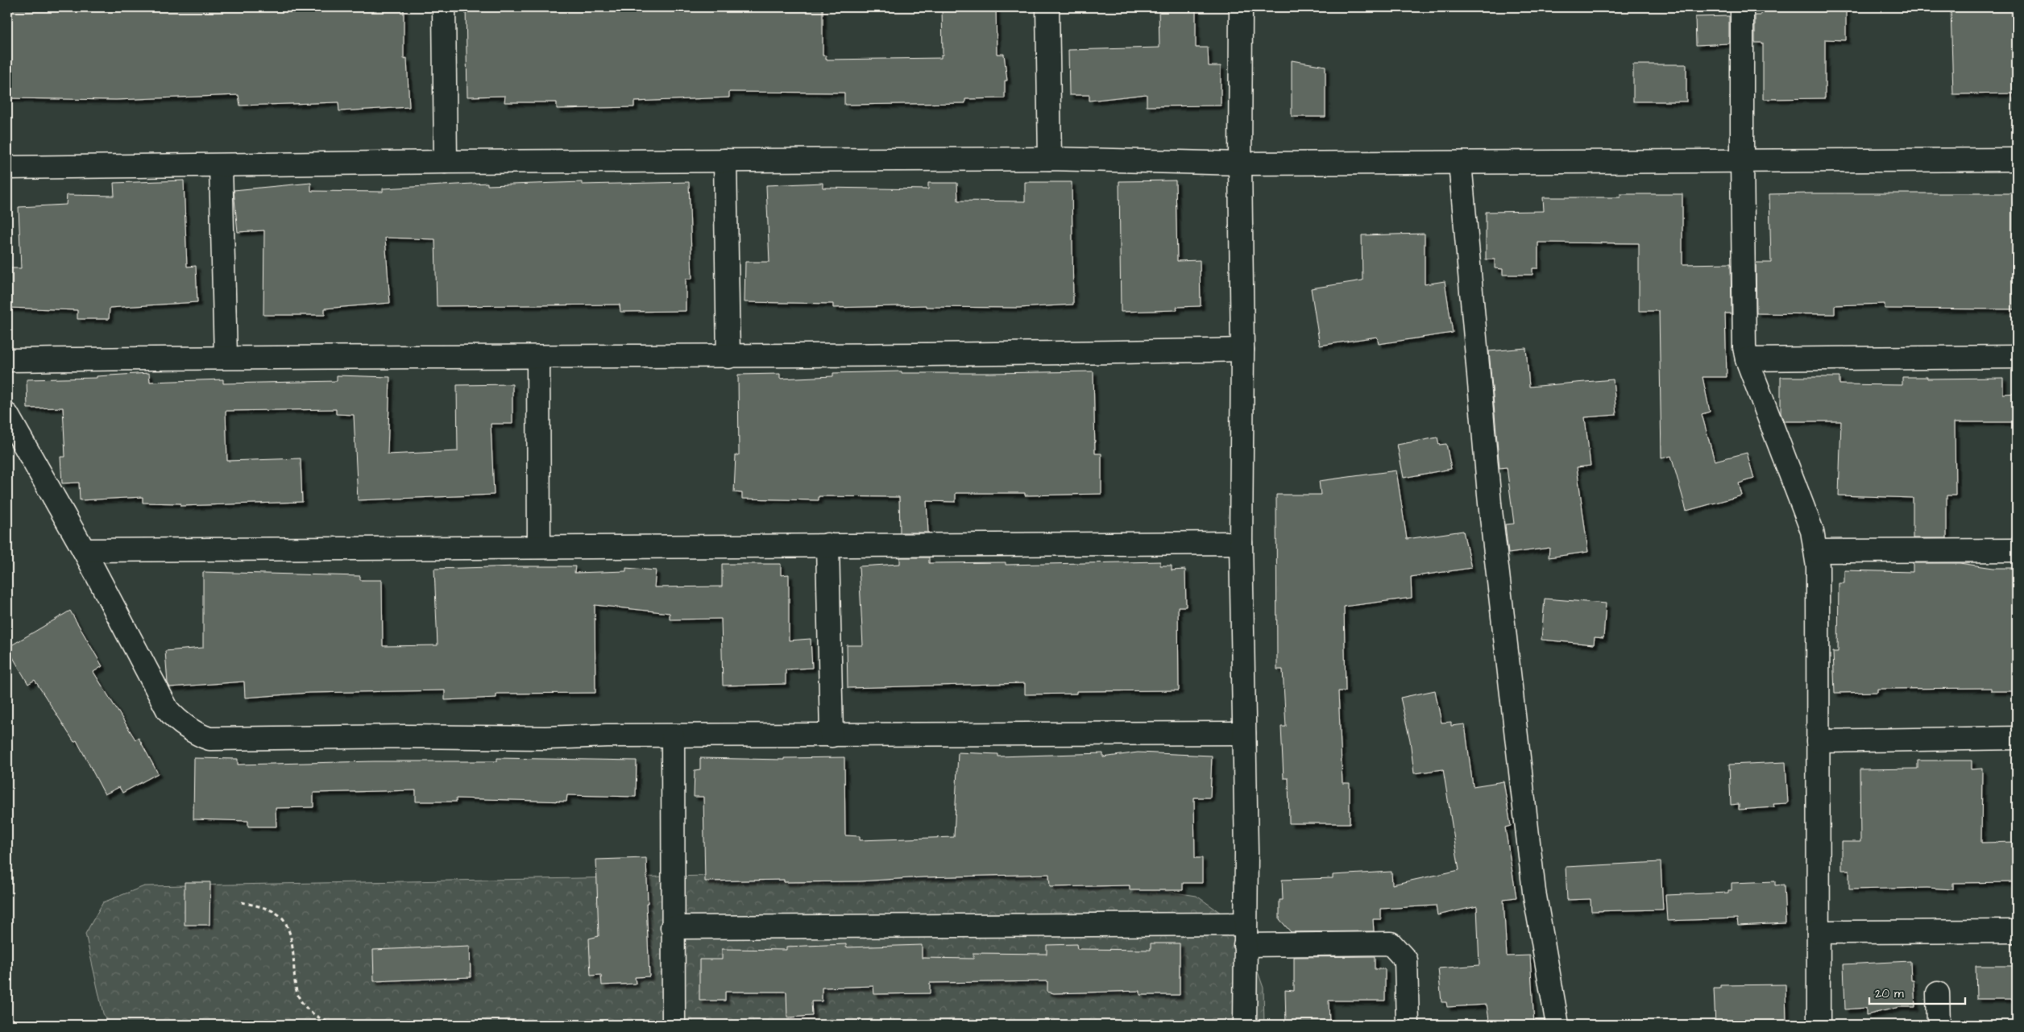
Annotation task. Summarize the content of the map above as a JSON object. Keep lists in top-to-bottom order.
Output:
{
  "scale_bar": "20 m"
}
